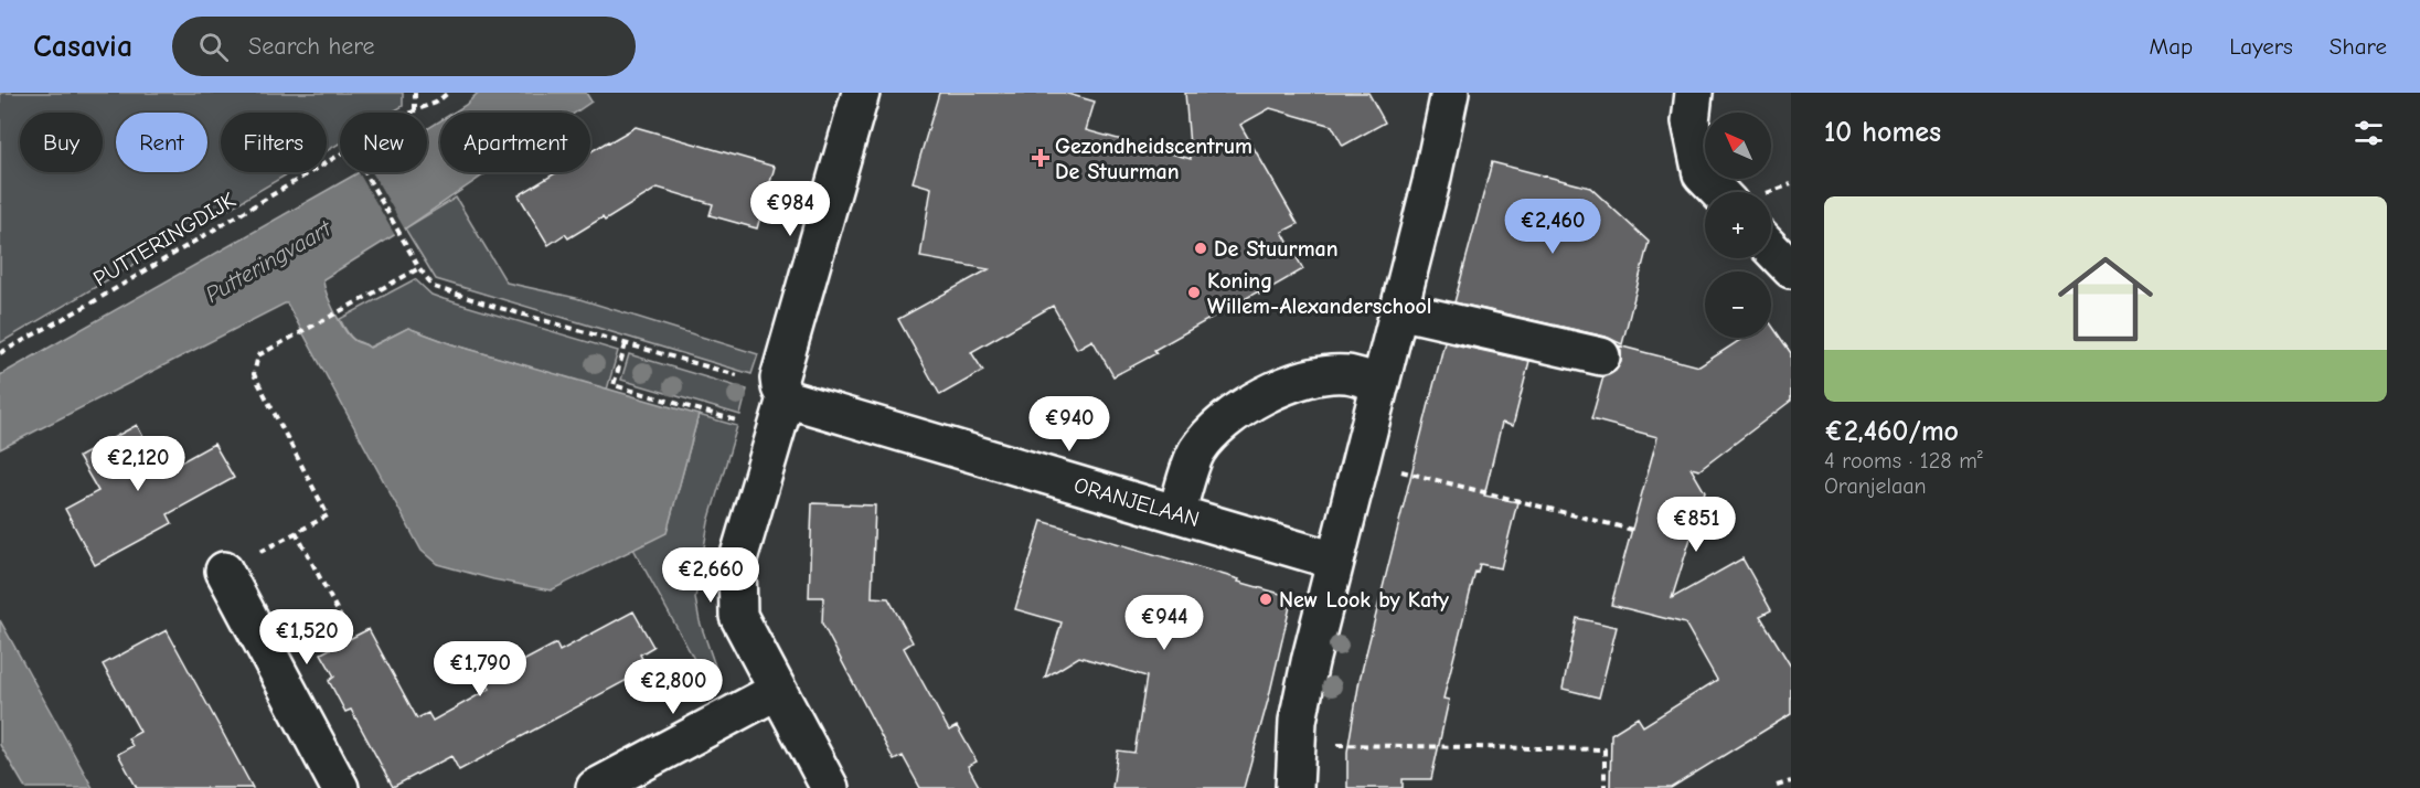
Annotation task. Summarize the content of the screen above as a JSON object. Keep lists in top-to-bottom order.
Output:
{
  "streets": {
    "street": ["ORANJELAAN"],
    "path": ["PUTTERINGDIJK"]
  },
  "water": ["Putteringvaart"],
  "places": {
    "health": ["Gezondheidscentrum De Stuurman"],
    "other": ["De Stuurman", "Koning Willem-Alexanderschool", "New Look by Katy"]
  },
  "north": "top left",
  "page": {
    "header": "Casavia",
    "search": "Search here",
    "nav": ["Map", "Layers", "Share"],
    "heading": "10 homes",
    "map_buttons": ["+", "−"],
    "chip": [
      "Buy",
      "Rent",
      "Filters",
      "New",
      "Apartment"
    ],
    "list": [
      {
        "name": "€2,460/mo",
        "note": "4 rooms · 128 m² · Oranjelaan"
      }
    ],
    "price": [
      "€984",
      "€2,460",
      "€940",
      "€2,120",
      "€851",
      "€2,660",
      "€944",
      "€1,520",
      "€1,790",
      "€2,800"
    ]
  }
}
